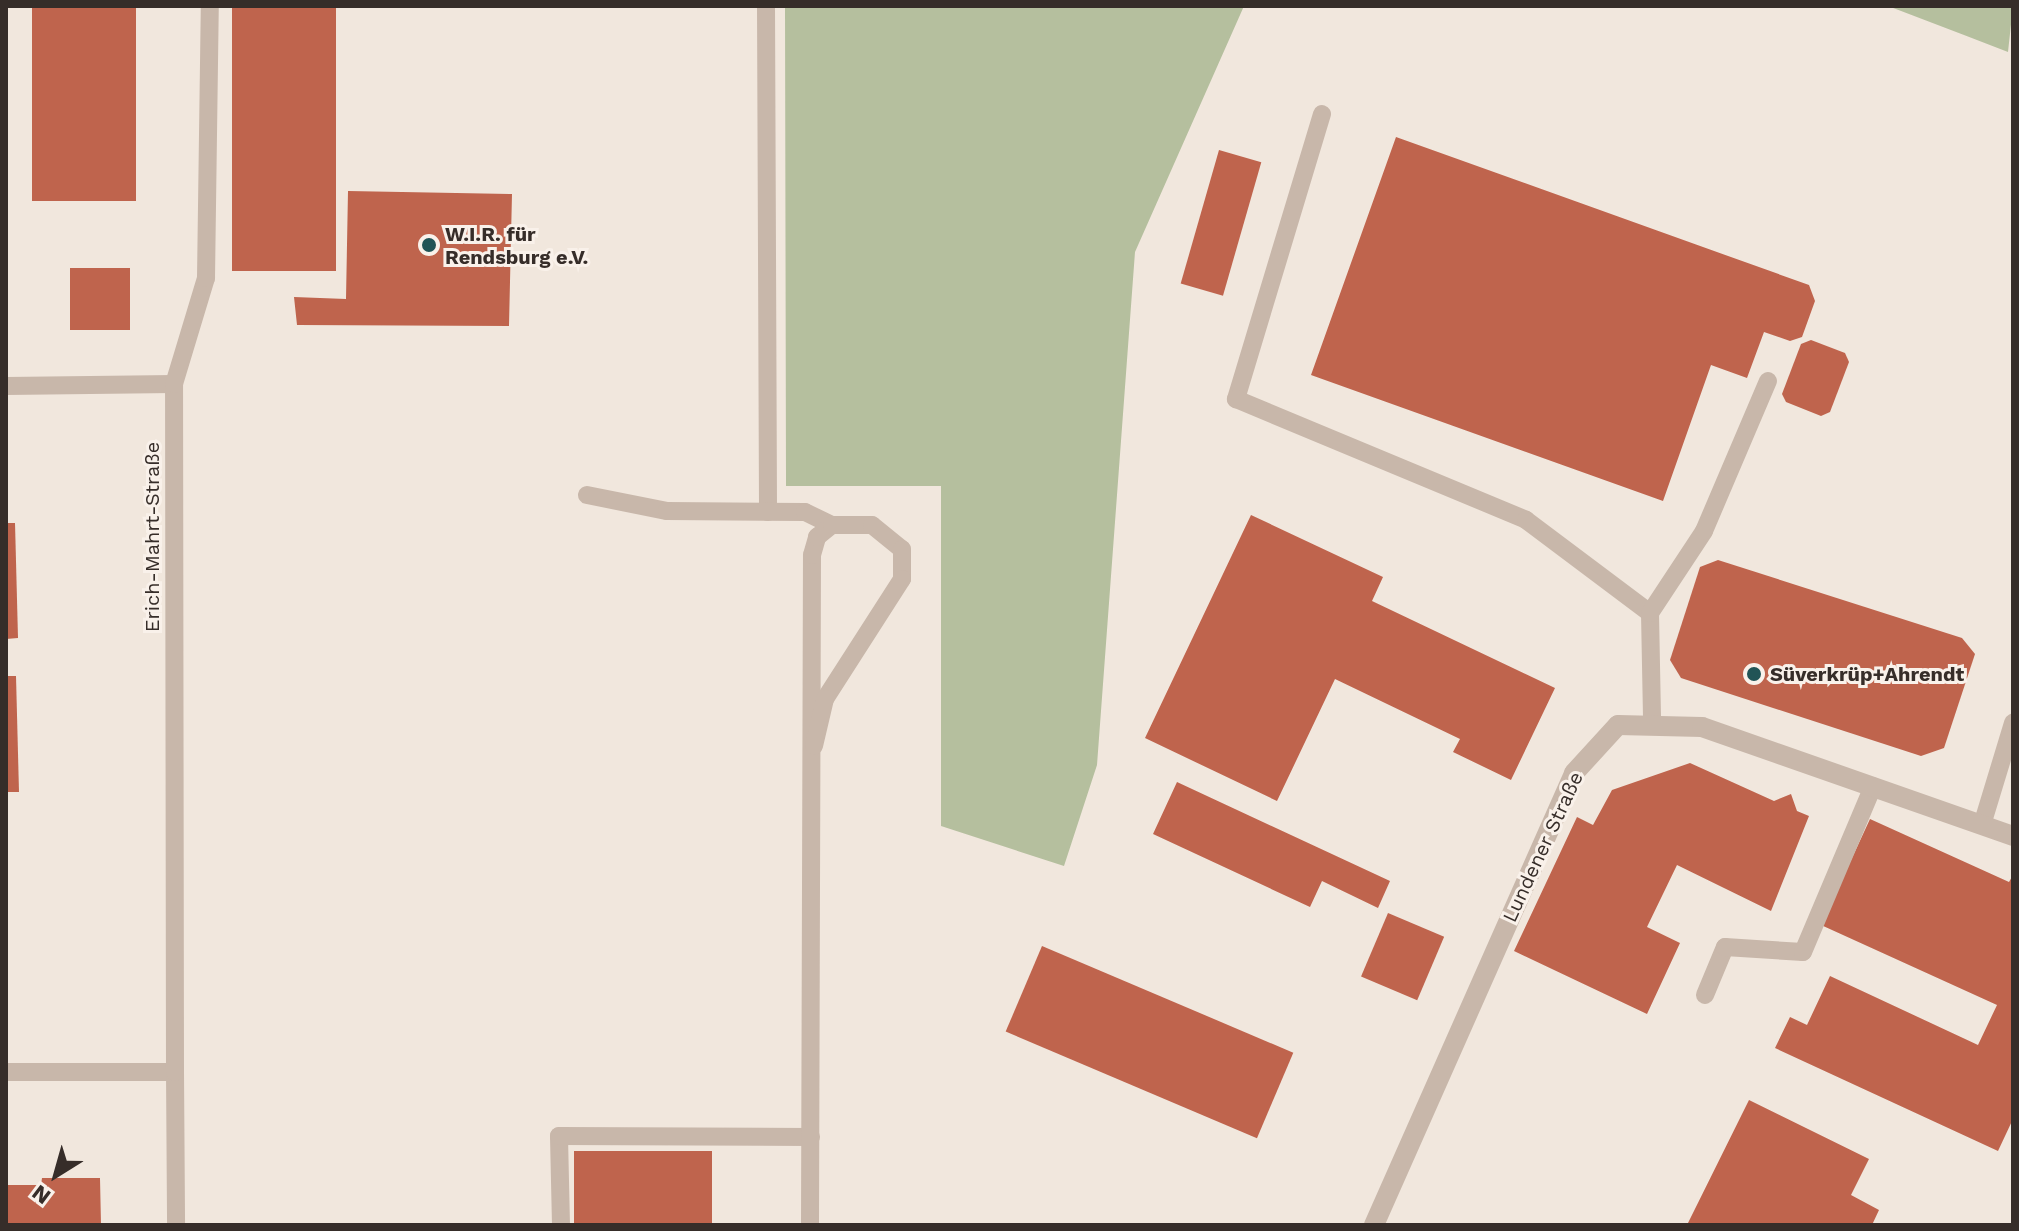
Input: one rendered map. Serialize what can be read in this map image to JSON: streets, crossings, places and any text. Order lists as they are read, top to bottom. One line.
{"streets":{"street":["Lundener Straße"],"lane":["Erich-Mahrt-Straße"]},"places":["W.I.R. für Rendsburg e.V.","Süverkrüp+Ahrendt"],"north":"bottom left"}
